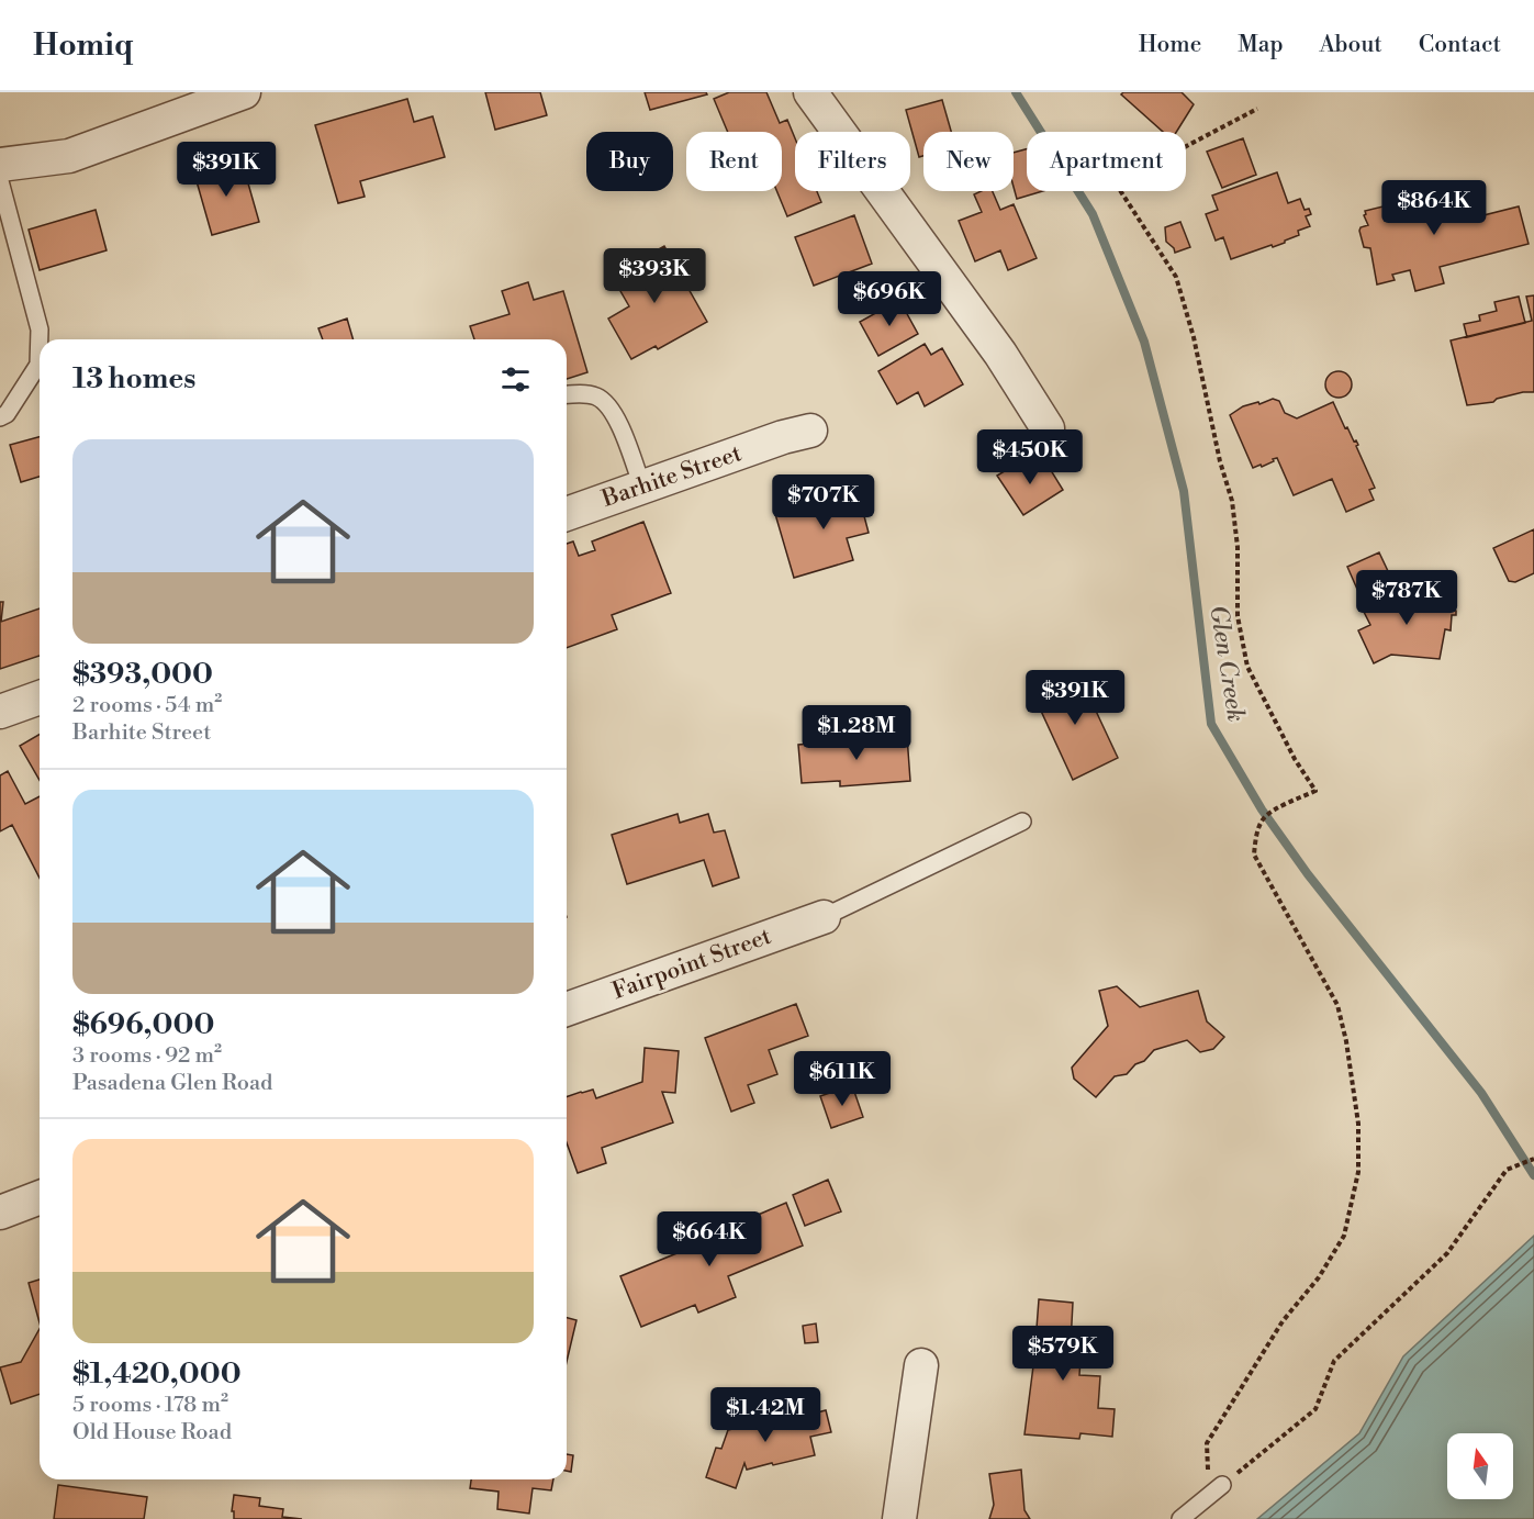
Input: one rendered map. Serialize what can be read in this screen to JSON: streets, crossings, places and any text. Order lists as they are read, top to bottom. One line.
{"streets":{"street":["Barhite Street","Fairpoint Street"]},"water":["Glen Creek"],"north":"top","page":{"header":"Homiq","nav":["Home","Map","About","Contact"],"chip":["Buy","Rent","Filters","New","Apartment"],"price":["$391K","$864K","$393K","$696K","$450K","$707K","$787K","$391K","$1.28M","$611K","$664K","$579K","$1.42M"],"heading":"13 homes","list":[{"name":"$393,000","note":"2 rooms · 54 m² · Barhite Street"},{"name":"$696,000","note":"3 rooms · 92 m² · Pasadena Glen Road"},{"name":"$1,420,000","note":"5 rooms · 178 m² · Old House Road"}]}}
